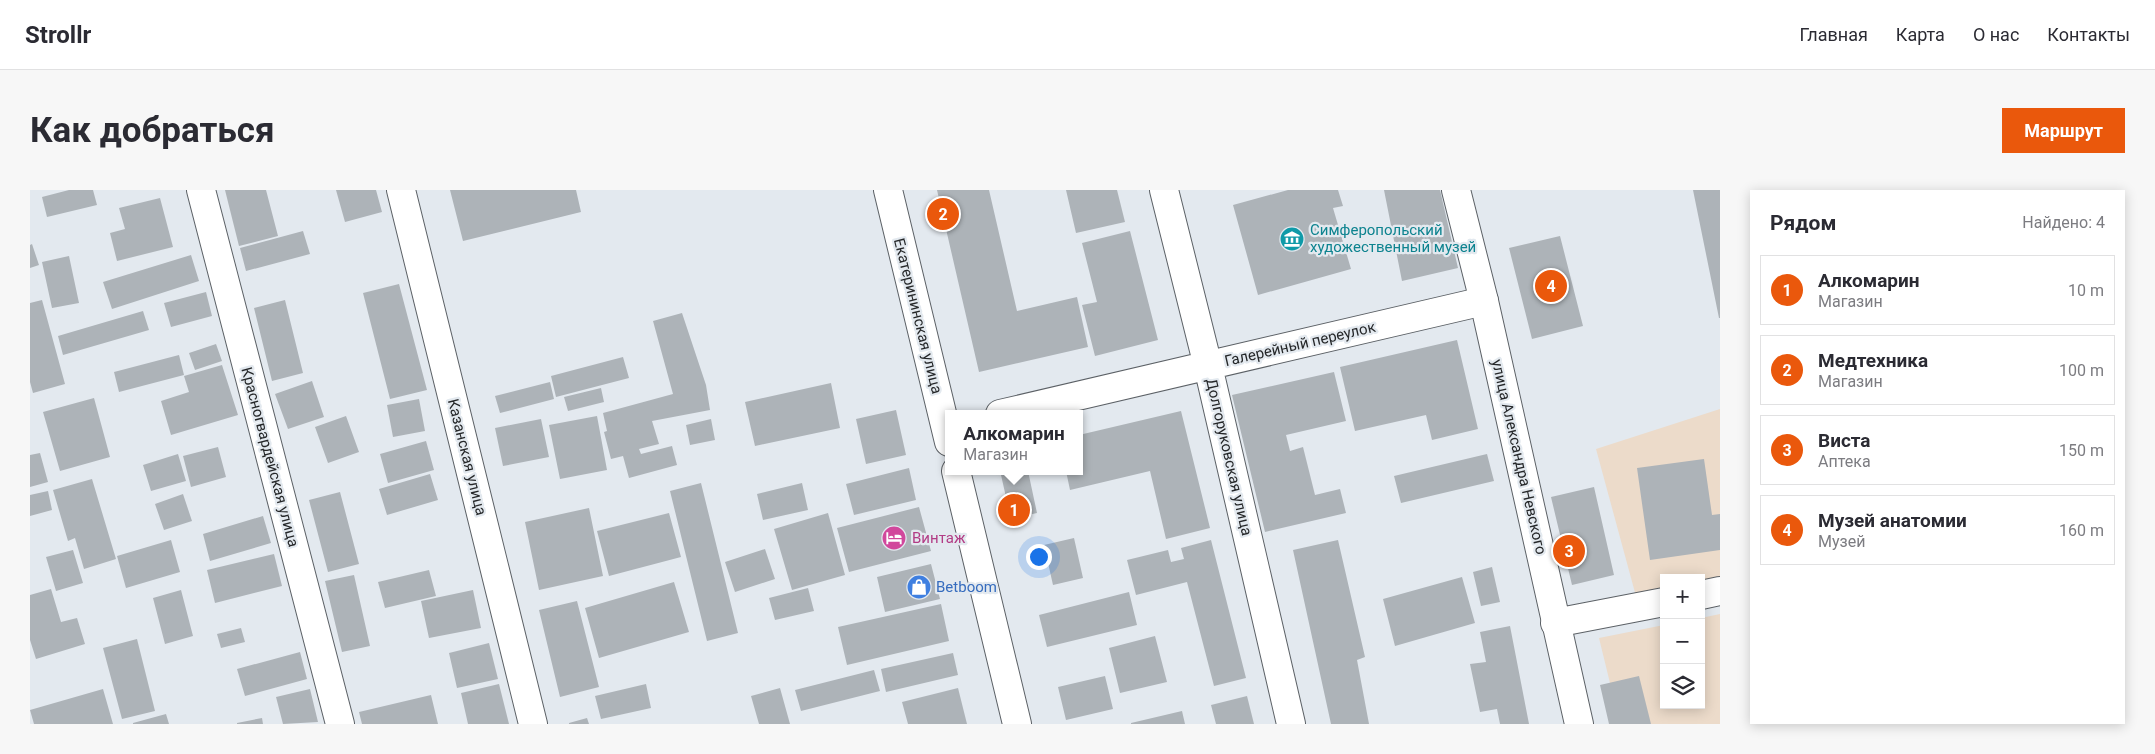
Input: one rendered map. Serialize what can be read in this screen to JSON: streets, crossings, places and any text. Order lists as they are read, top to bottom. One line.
{"streets":{"street":["Екатерининская улица","Галерейный переулок","Красногвардейская улица","Казанская улица","Долгоруковская улица","улица Александра Невского"]},"crossings":[["Галерейный переулок","Долгоруковская улица"],["Галерейный переулок","улица Александра Невского"]],"places":{"museum":["Симферопольский художественный музей"],"hotel":["Винтаж"],"shop":["Betboom"]},"page":{"header":"Strollr","nav":["Главная","Карта","О нас","Контакты"],"buttons":"Маршрут","title":"Как добраться","heading":["Рядом","Найдено: 4"],"pins":["2","4","1","3"],"list":[{"mark":"1","name":"Алкомарин","note":"Магазин","value":"10 m"},{"mark":"2","name":"Медтехника","note":"Магазин","value":"100 m"},{"mark":"3","name":"Виста","note":"Аптека","value":"150 m"},{"mark":"4","name":"Музей анатомии","note":"Музей","value":"160 m"}],"popup":["Алкомарин","Магазин"],"map_buttons":["+","−"]}}
